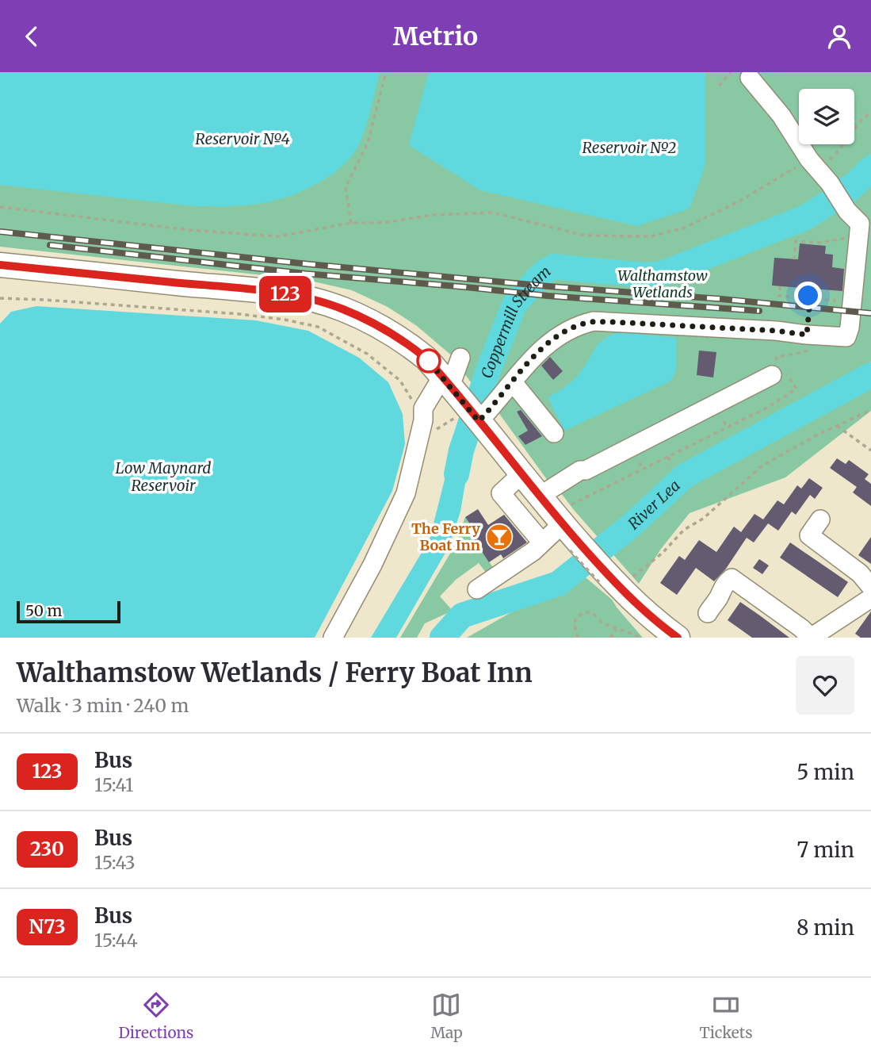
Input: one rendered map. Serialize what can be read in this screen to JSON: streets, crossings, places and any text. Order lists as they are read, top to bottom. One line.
{"water":["Reservoir №4","Reservoir №2","Coppermill Stream","Low Maynard Reservoir","River Lea"],"parks":["Walthamstow Wetlands"],"places":{"bar":["The Ferry Boat Inn"]},"lines":["bus line 123"],"scale_bar":"50 m","page":{"header":"Metrio","on_map":"123","scale":"50 m","heading":["Walthamstow Wetlands / Ferry Boat Inn","Walk · 3 min · 240 m"],"list":[{"mark":"123","name":"Bus","note":"15:41","value":"5 min"},{"mark":"230","name":"Bus","note":"15:43","value":"7 min"},{"mark":"N73","name":"Bus","note":"15:44","value":"8 min"}],"tabs":["Directions","Map","Tickets"]}}
